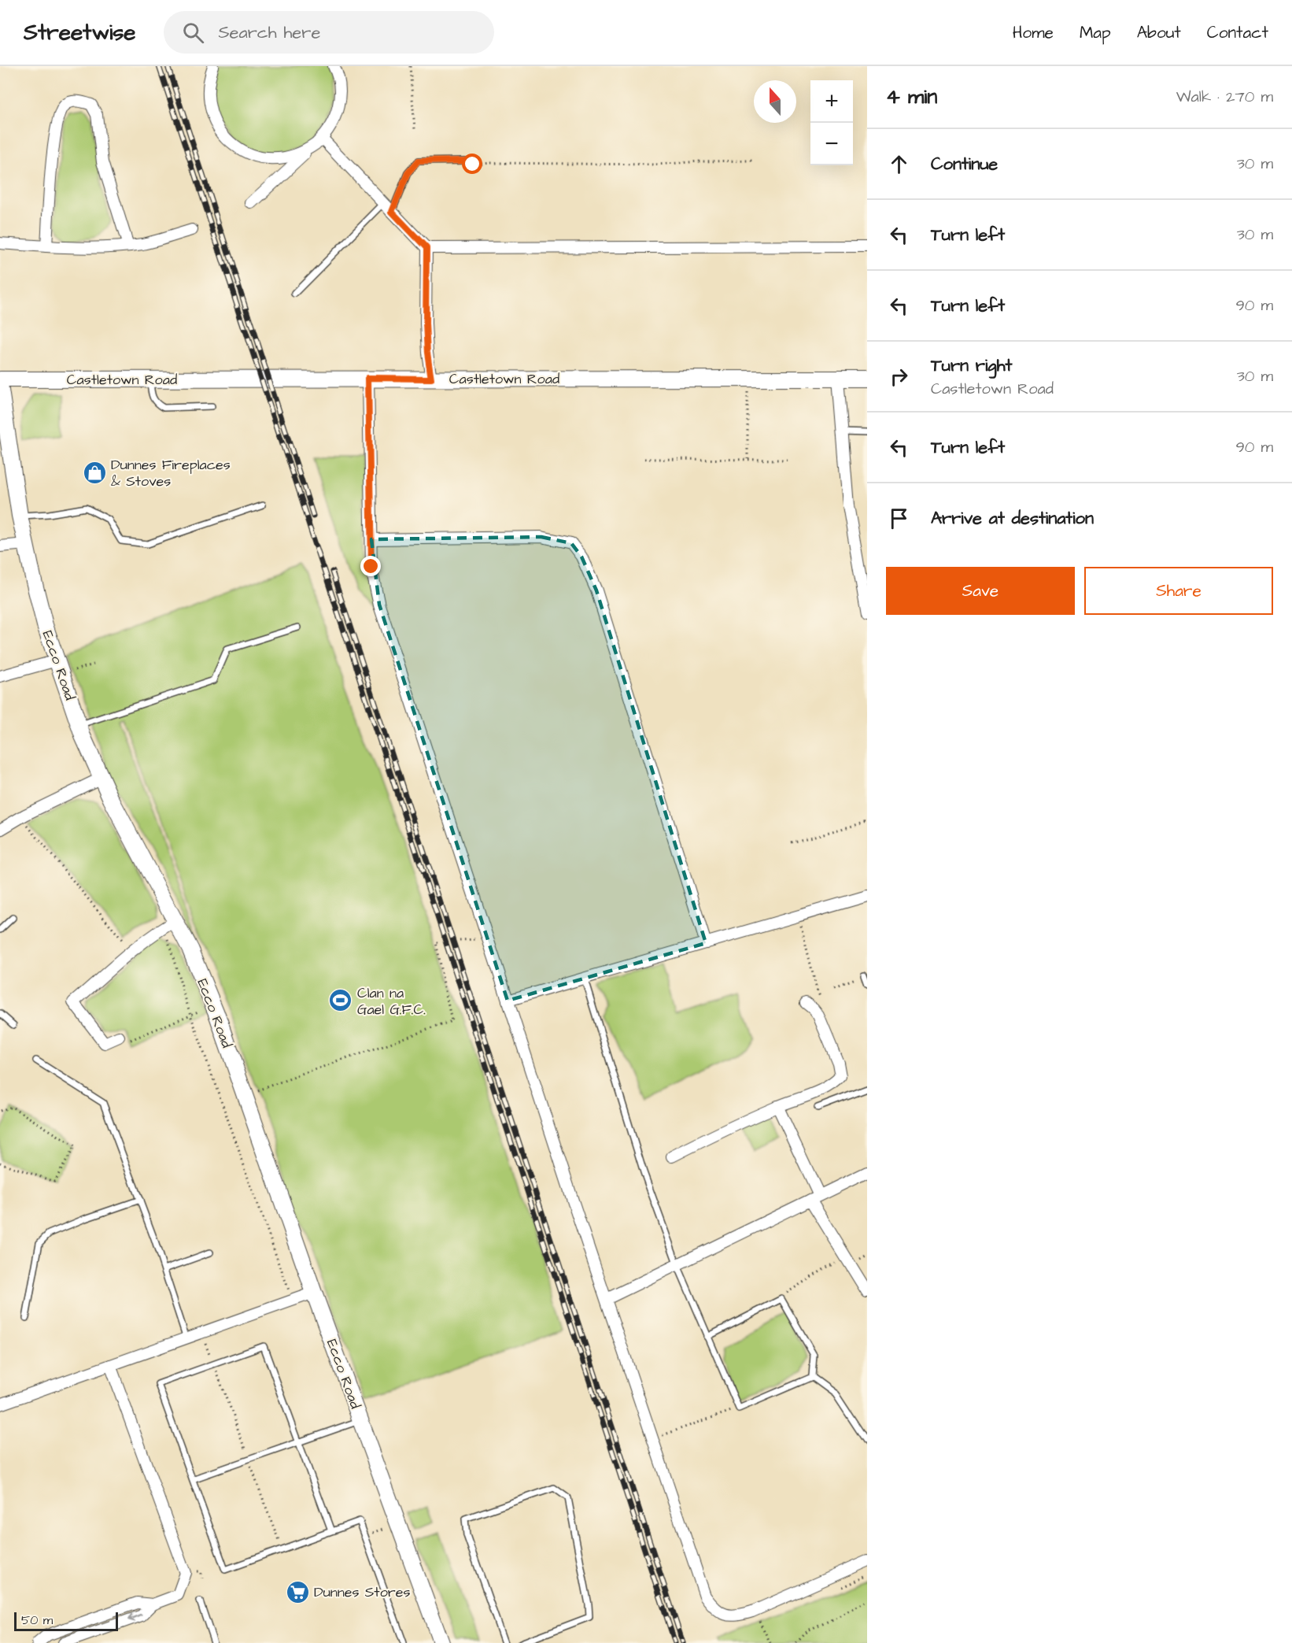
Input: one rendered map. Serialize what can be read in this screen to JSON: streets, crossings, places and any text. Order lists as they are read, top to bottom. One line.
{"streets":{"street":["Castletown Road","Ecco Road"]},"places":{"shop":["Dunnes Fireplaces & Stoves"],"sports":["Clan na Gael G.F.C."],"supermarket":["Dunnes Stores"]},"scale_bar":"50 m","north":"top","page":{"header":"Streetwise","search":"Search here","nav":["Home","Map","About","Contact"],"heading":["4 min","Walk · 270 m"],"map_buttons":["+","−"],"list":[["Continue","30 m"],["Turn left","30 m"],["Turn left","90 m"],["Turn right","Castletown Road","30 m"],["Turn left","90 m"],"Arrive at destination"],"buttons":["Save","Share"],"scale":"50 m"}}
